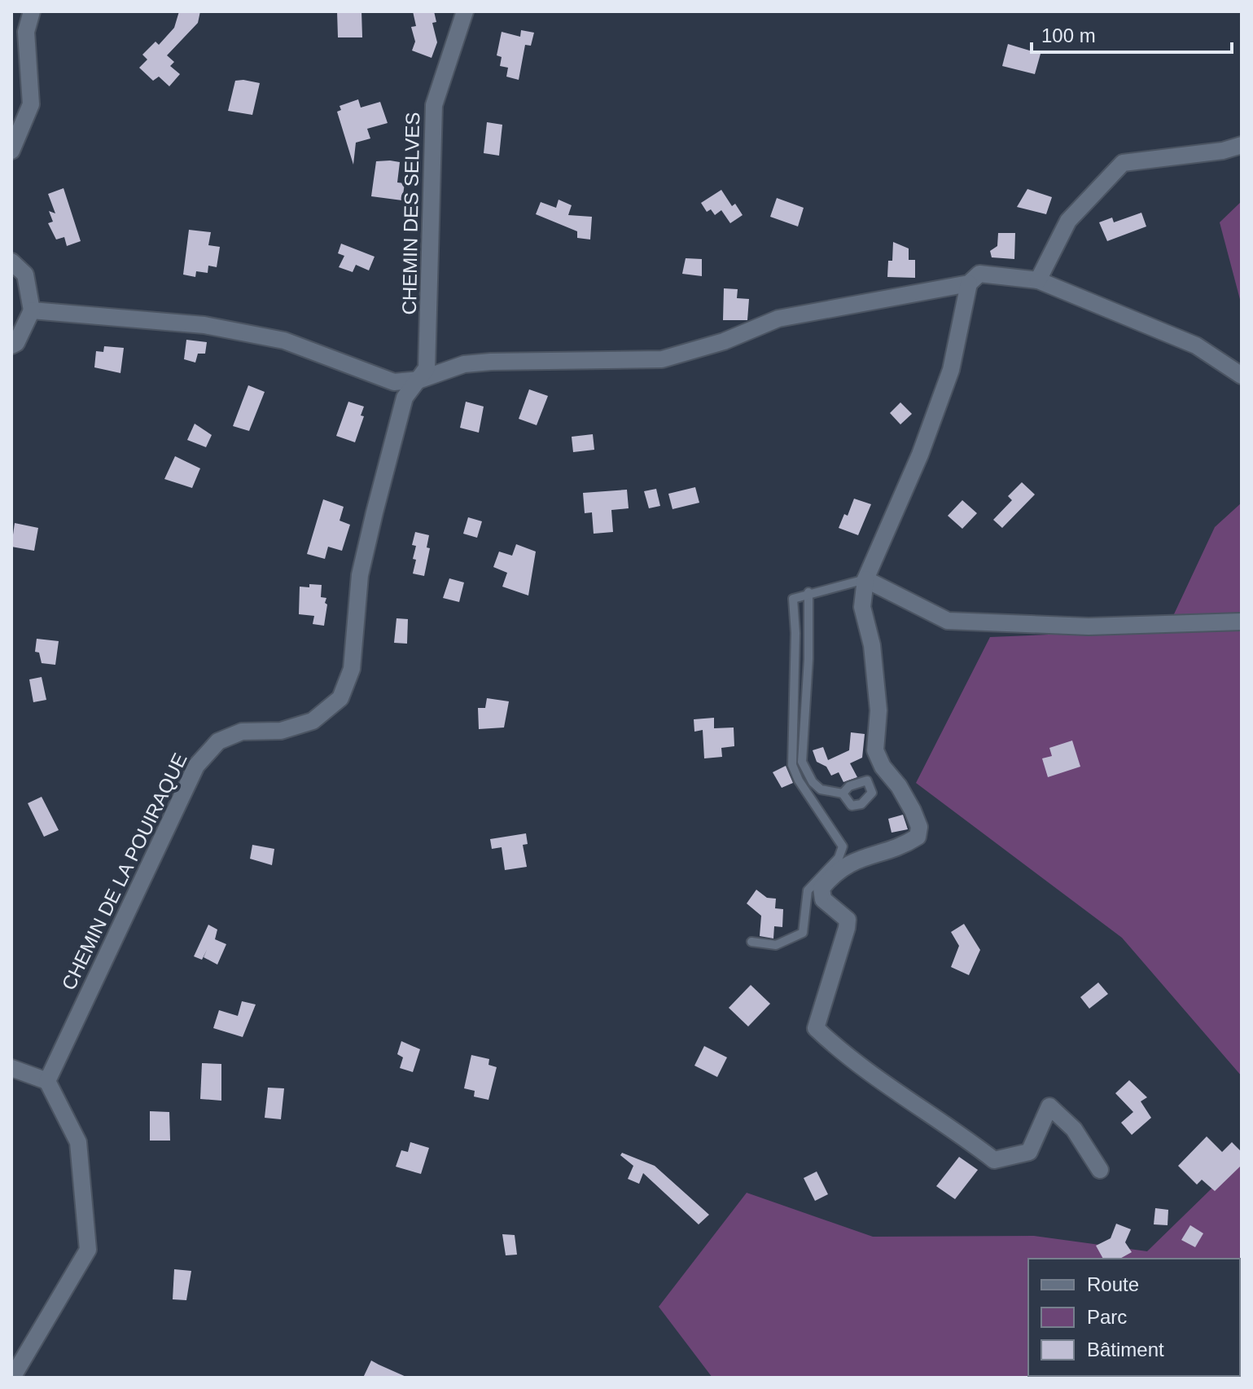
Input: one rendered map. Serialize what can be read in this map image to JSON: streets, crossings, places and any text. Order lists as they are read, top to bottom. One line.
{"streets":{"street":["CHEMIN DES SELVES","CHEMIN DE LA POUIRAQUE"]},"crossings":[["CHEMIN DES SELVES","CHEMIN DE LA POUIRAQUE"]],"legend":["Route","Parc","Bâtiment"],"scale_bar":"100 m"}
